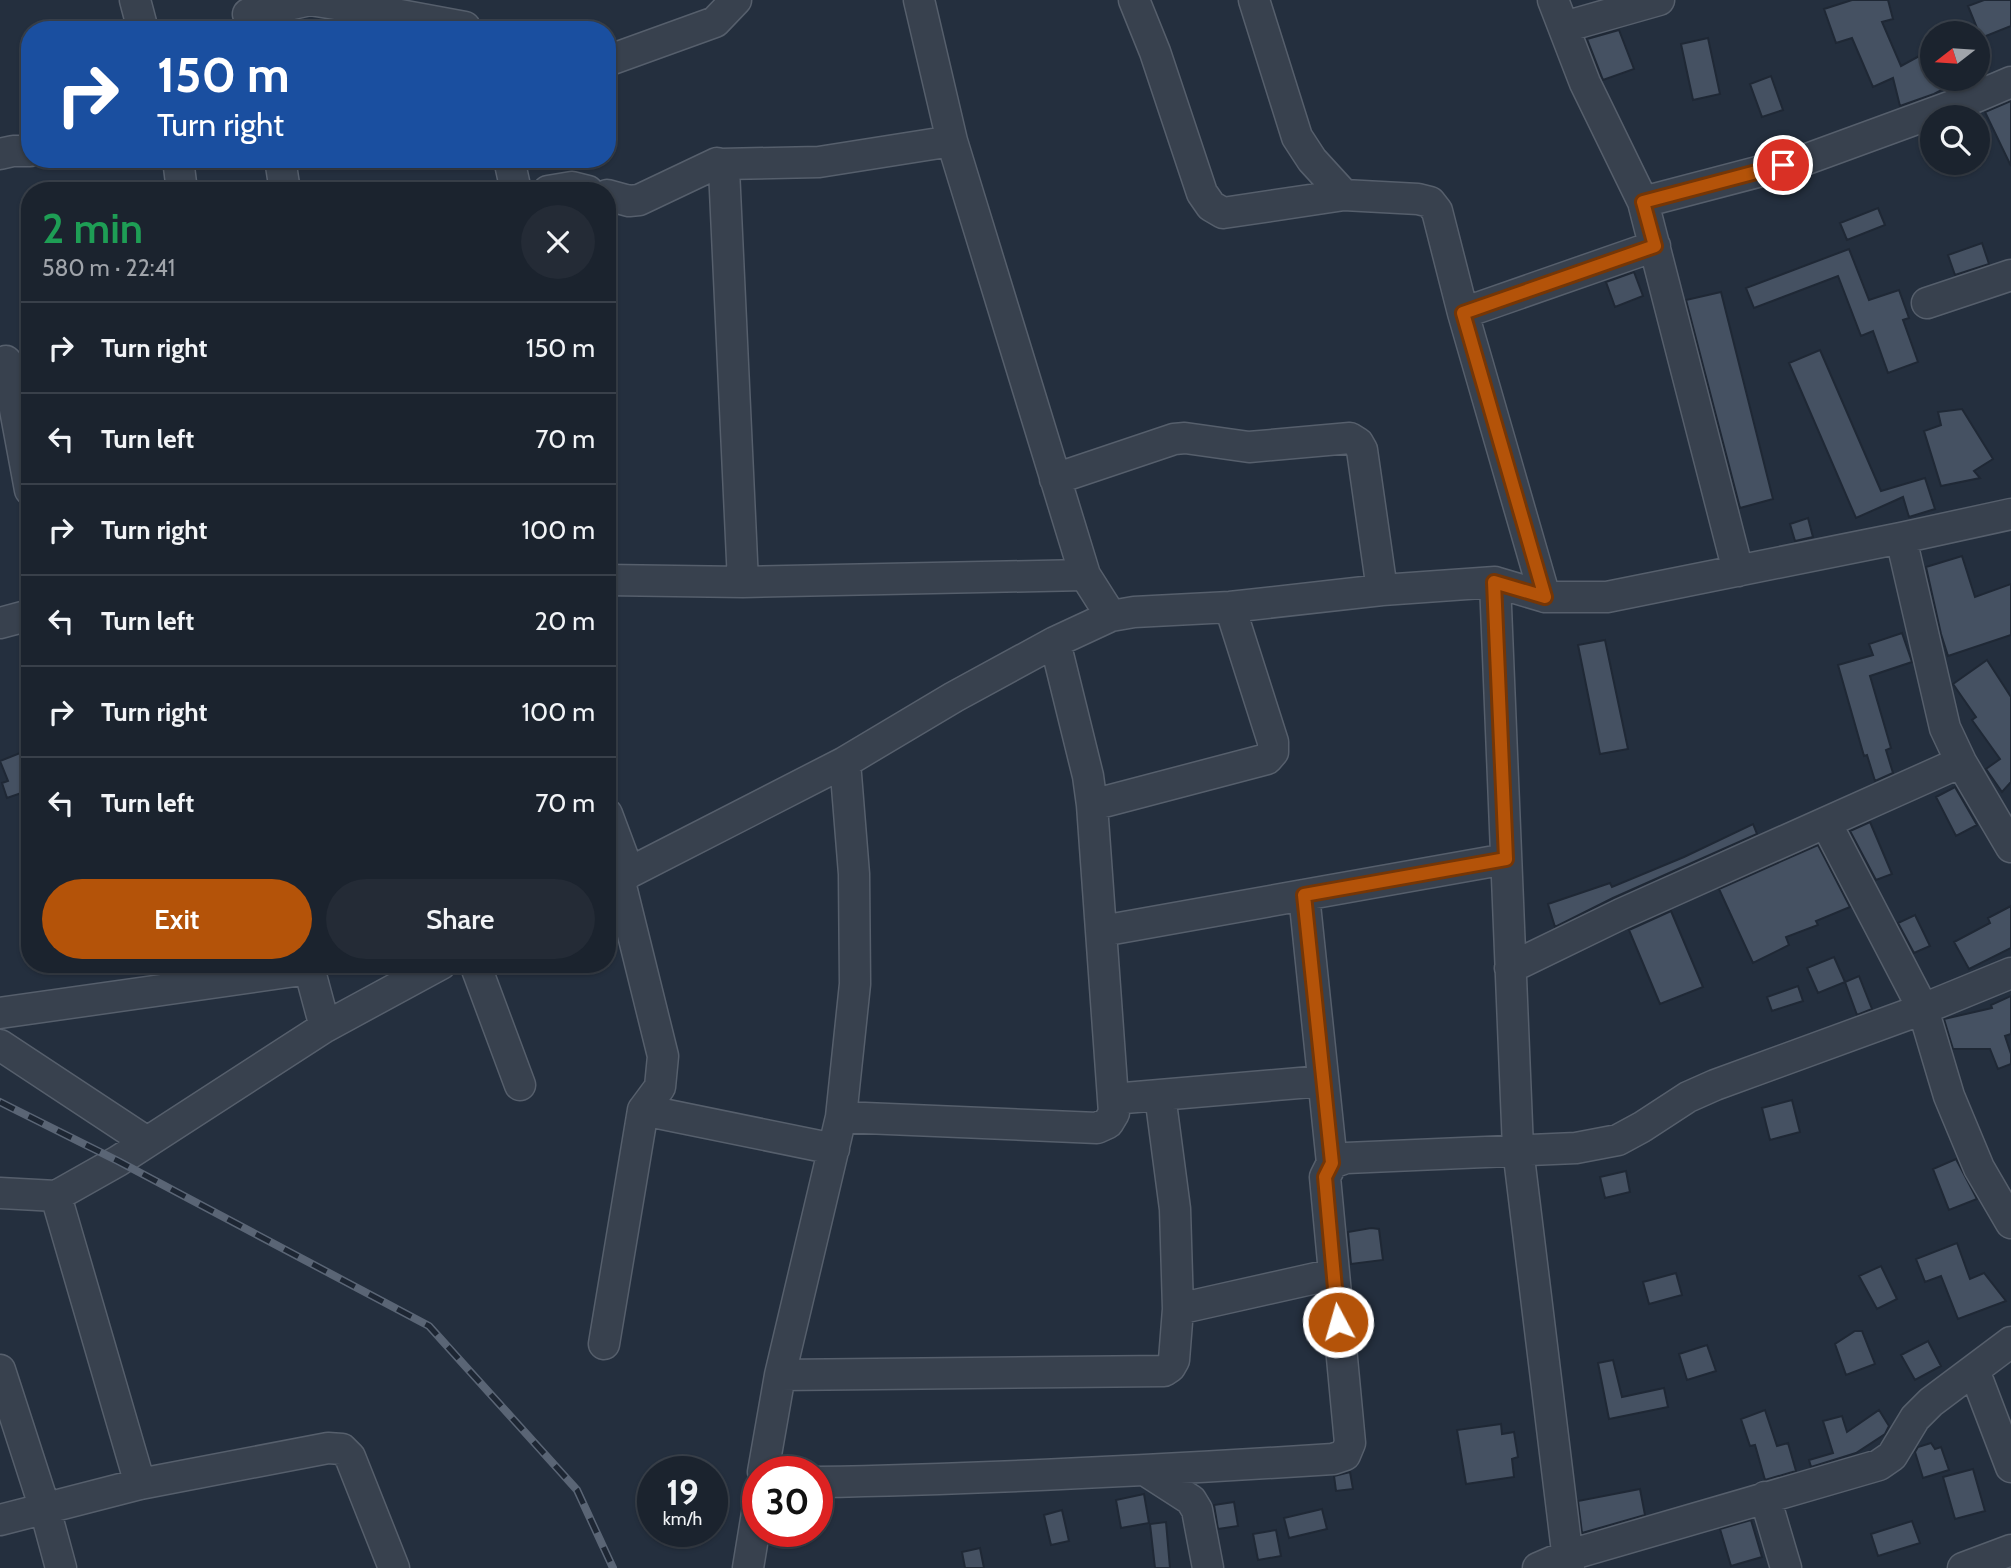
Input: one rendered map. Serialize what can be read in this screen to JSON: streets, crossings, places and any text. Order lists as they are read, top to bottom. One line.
{"north":"left","page":{"turn":["150 m","Turn right"],"heading":["2 min","580 m · 22:41"],"list":[{"name":"Turn right","value":"150 m"},{"name":"Turn left","value":"70 m"},{"name":"Turn right","value":"100 m"},{"name":"Turn left","value":"20 m"},{"name":"Turn right","value":"100 m"},{"name":"Turn left","value":"70 m"}],"buttons":["Exit","Share"],"speed":"19 km/h","limit":"30"}}
